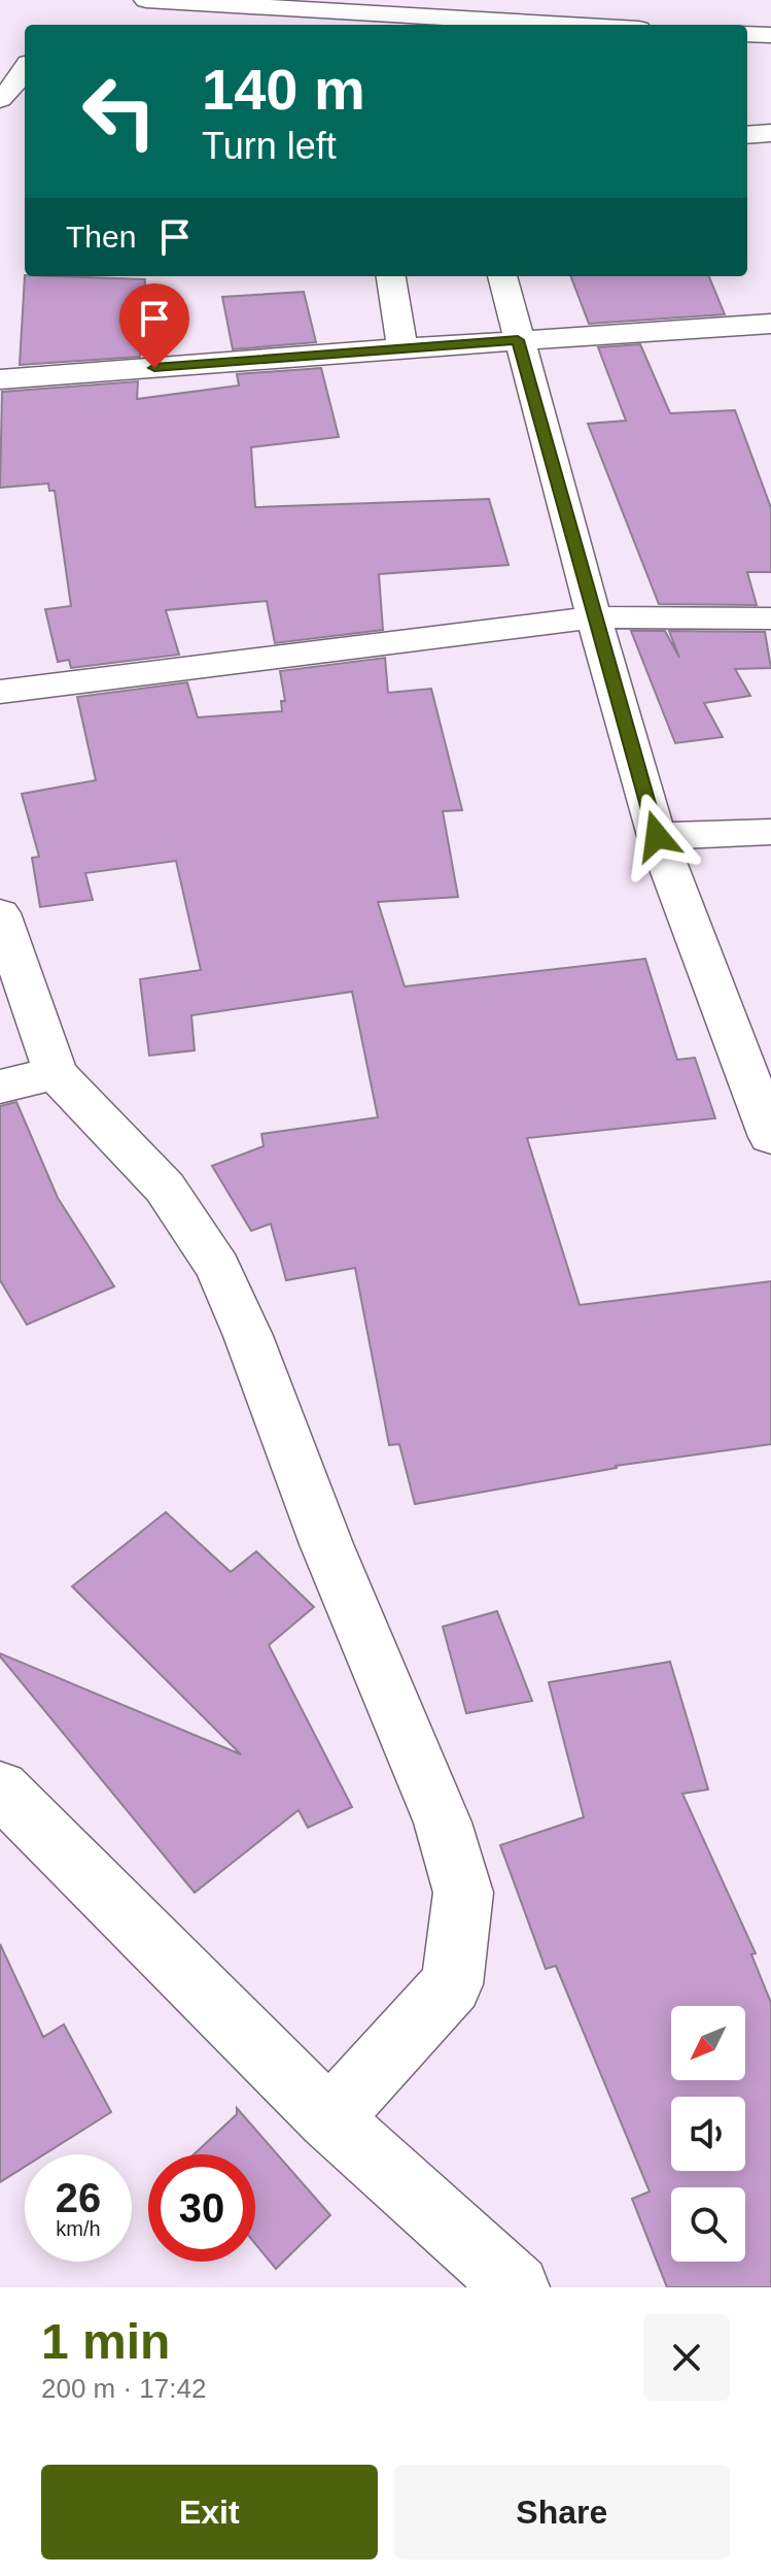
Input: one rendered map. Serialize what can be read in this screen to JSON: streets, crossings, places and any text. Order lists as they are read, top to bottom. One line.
{"north":"bottom left","page":{"turn":["140 m","Turn left"],"then":"Then","speed":"26 km/h","limit":"30","heading":["1 min","200 m · 17:42"],"buttons":["Exit","Share"]}}
